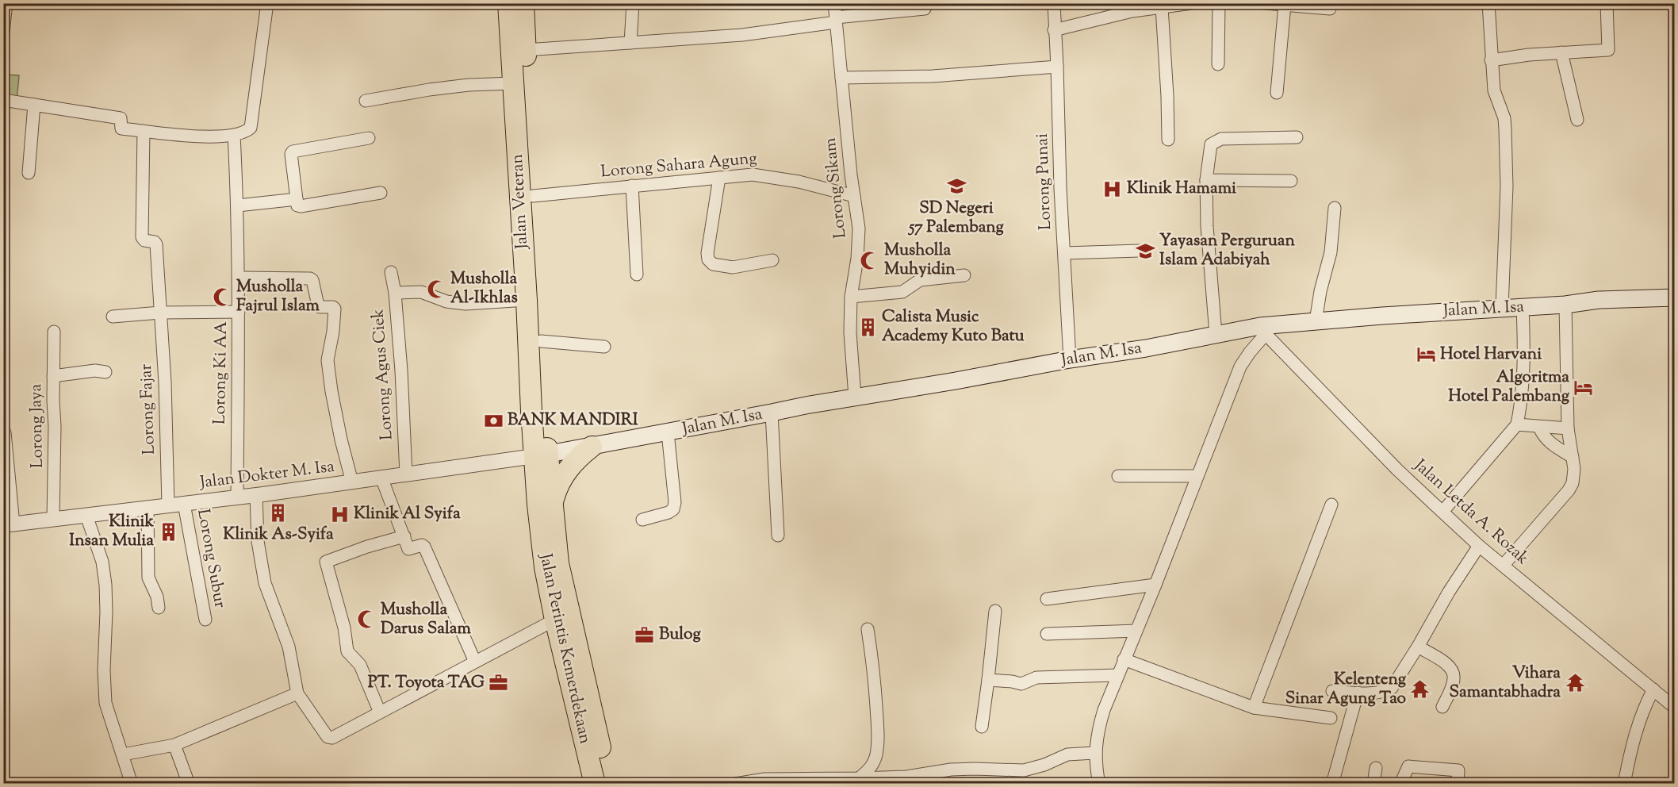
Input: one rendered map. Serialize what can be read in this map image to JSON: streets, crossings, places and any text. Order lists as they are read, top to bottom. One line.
{"streets":{"highway":["Jalan Veteran","Jalan Perintis Kemerdekaan"],"main road":["Jalan M. Isa"],"street":["Lorong Sahara Agung","Lorong Punai","Lorong Sikam","Lorong Ki AA","Lorong Agus Ciek","Lorong Fajar","Lorong Jaya","Jalan Dokter M. Isa","Jalan Letda A. Rozak","Lorong Subur"]},"crossings":[["Lorong Sahara Agung","Lorong Sikam"],["Lorong Sahara Agung","Jalan Veteran"],["Lorong Punai","Jalan M. Isa"],["Lorong Sikam","Jalan M. Isa"],["Jalan Veteran","Jalan M. Isa"],["Jalan Veteran","Jalan Dokter M. Isa"],["Jalan Veteran","Jalan Perintis Kemerdekaan"],["Jalan M. Isa","Jalan Dokter M. Isa"],["Jalan M. Isa","Jalan Letda A. Rozak"],["Jalan M. Isa","Jalan Perintis Kemerdekaan"],["Lorong Ki AA","Jalan Dokter M. Isa"],["Lorong Agus Ciek","Jalan Dokter M. Isa"],["Lorong Fajar","Jalan Dokter M. Isa"],["Lorong Jaya","Jalan Dokter M. Isa"],["Jalan Dokter M. Isa","Lorong Subur"],["Jalan Dokter M. Isa","Jalan Perintis Kemerdekaan"]],"places":{"school or university":["SD Negeri 57 Palembang","Yayasan Perguruan Islam Adabiyah"],"hospital":["Klinik Hamami","Klinik Al Syifa"],"mosque":["Musholla Muhyidin","Musholla Al-Ikhlas","Musholla Fajrul Islam","Musholla Darus Salam"],"building":["Calista Music Academy Kuto Batu","Klinik As-Syifa","Klinik Insan Mulia"],"hotel":["Hotel Harvani","Algoritma Hotel Palembang"],"bank":["BANK MANDIRI"],"office":["Bulog","PT. Toyota TAG"],"temple":["Vihara Samantabhadra","Kelenteng Sinar Agung Tao"]}}
